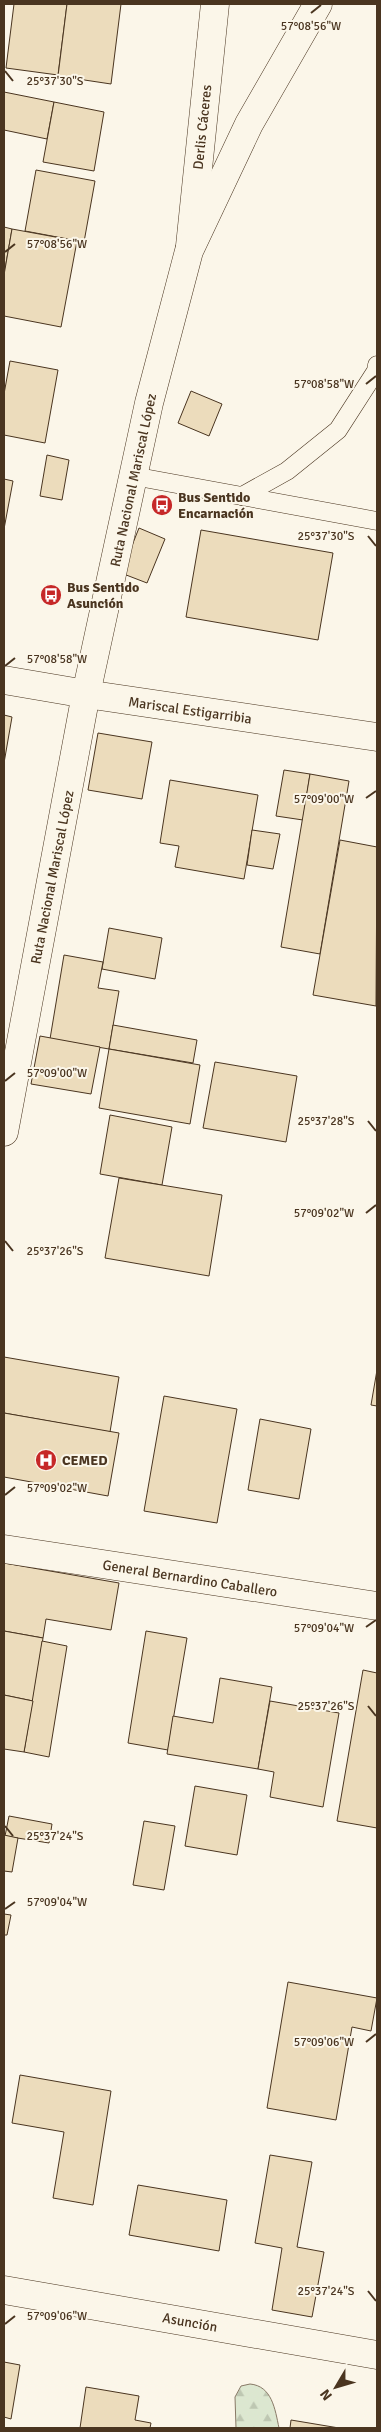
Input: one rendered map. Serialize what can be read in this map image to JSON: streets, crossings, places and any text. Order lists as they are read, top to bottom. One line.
{"streets":{"main road":["Derlis Cáceres","Ruta Nacional Mariscal López","Mariscal Estigarribia","General Bernardino Caballero","Asunción"]},"crossings":[["Derlis Cáceres","Ruta Nacional Mariscal López"],["Ruta Nacional Mariscal López","Mariscal Estigarribia"]],"places":{"bus stop":["Bus Sentido Encarnación","Bus Sentido Asunción"],"hospital":["CEMED"]},"north":"bottom left","coordinates":["57°08'56\"W","25°37'30\"S","57°08'58\"W","57°09'00\"W","25°37'28\"S","57°09'02\"W","25°37'26\"S","57°09'04\"W","25°37'24\"S","57°09'06\"W"]}
